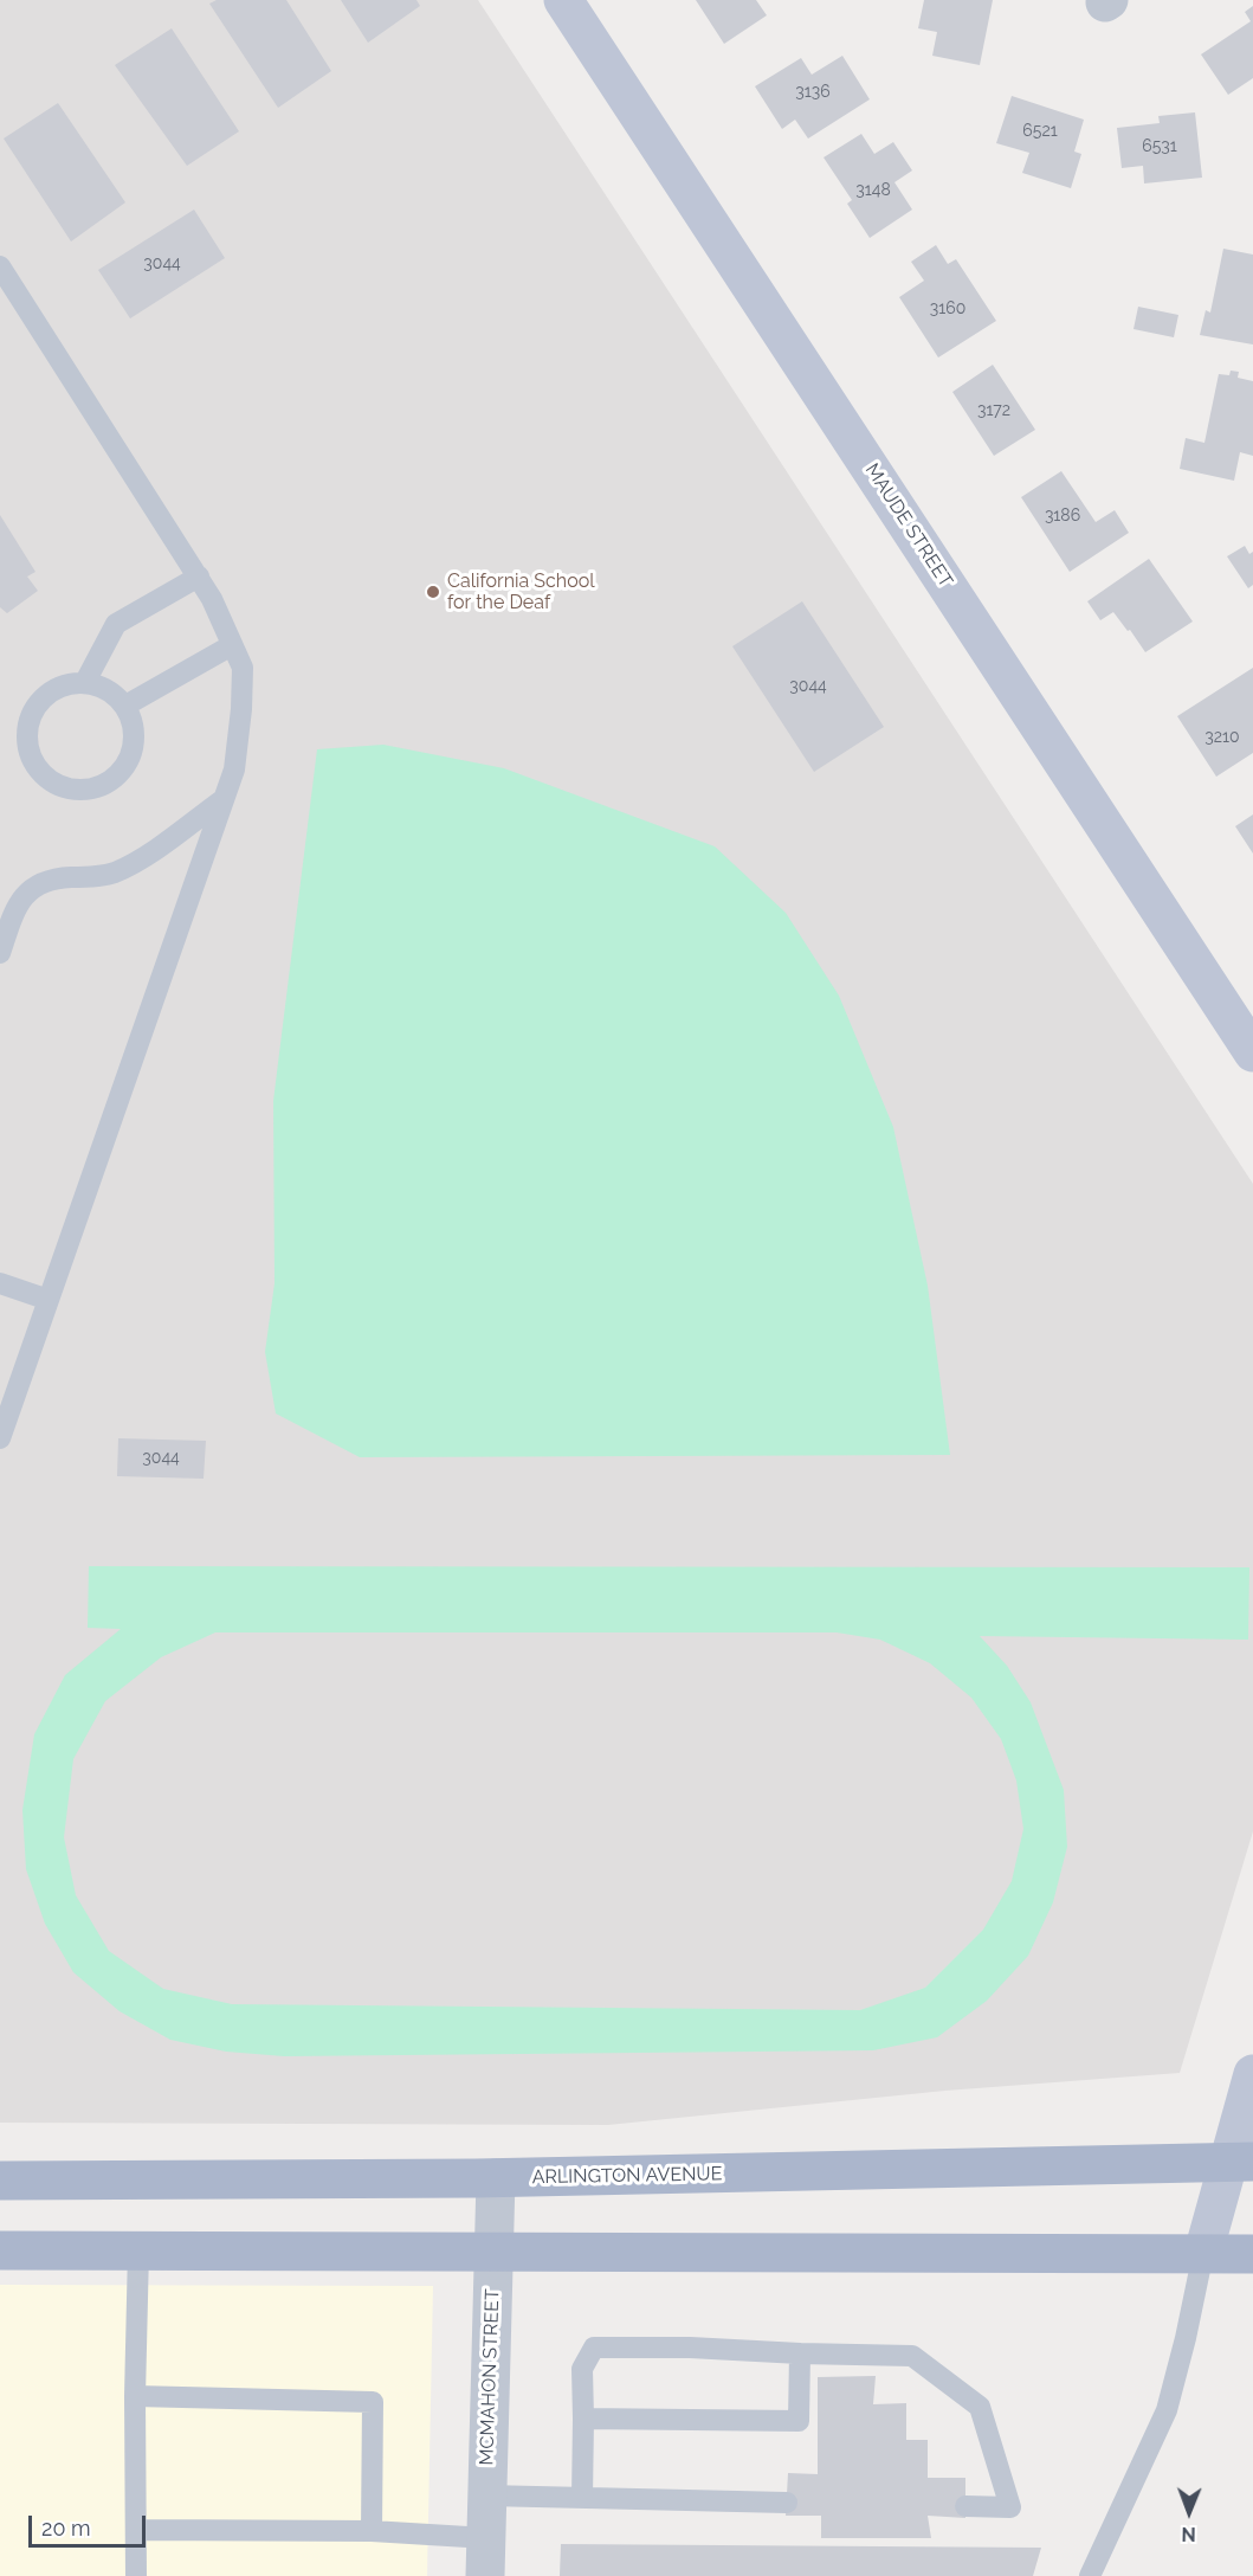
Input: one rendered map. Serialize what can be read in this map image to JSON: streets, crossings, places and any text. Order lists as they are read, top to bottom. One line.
{"streets":{"main road":["ARLINGTON AVENUE"],"street":["MAUDE STREET","MCMAHON STREET"]},"crossings":[["ARLINGTON AVENUE","MCMAHON STREET"]],"places":["California School for the Deaf"],"house_numbers":["3136","6521","6531","3148","3044","3160","3172","3186","3044","3210","3044"],"scale_bar":"20 m","north":"bottom"}
